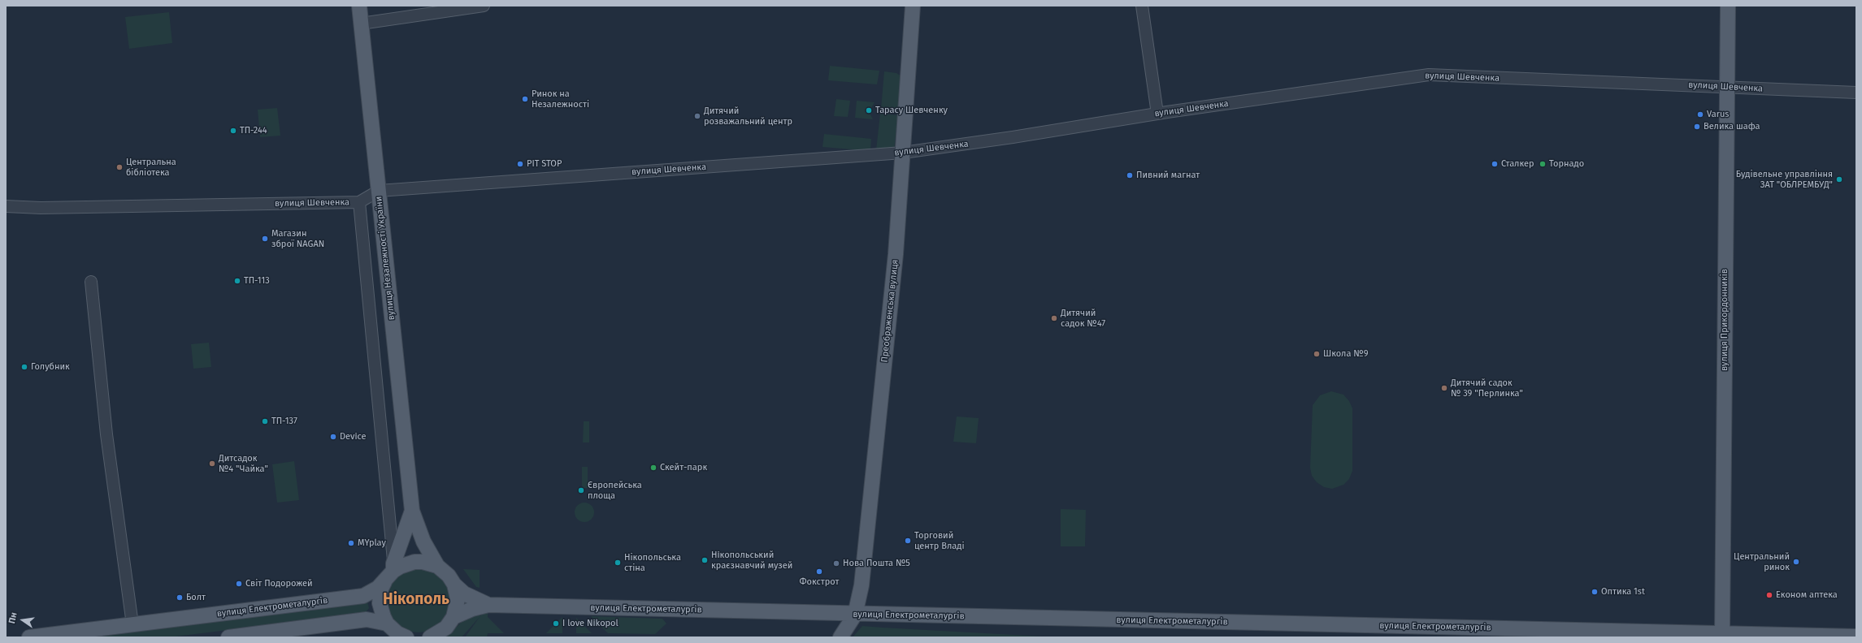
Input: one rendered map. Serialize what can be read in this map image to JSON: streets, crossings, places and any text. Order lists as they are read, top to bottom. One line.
{"streets":{"main road":["вулиця Незалежності України","Преображенська вулиця","вулиця Прикордонників","вулиця Електрометалургів"],"street":["вулиця Шевченка"]},"crossings":[["вулиця Шевченка","вулиця Незалежності України"],["вулиця Шевченка","Преображенська вулиця"],["вулиця Шевченка","вулиця Прикордонників"],["Преображенська вулиця","вулиця Електрометалургів"],["вулиця Прикордонників","вулиця Електрометалургів"]],"districts":["Нікополь"],"places":["Ринок на Незалежності","Тарасу Шевченку","Varus","Дитячий розважальний центр","Велика шафа","ТП-244","PIT STOP","Сталкер","Торнадо","Центральна бібліотека","Пивний магнат","Будівельне управління ЗАТ \"ОБЛРЕМБУД\"","Магазин зброї NAGAN","ТП-113","Дитячий садок №47","Школа №9","Голубник","Дитячий садок № 39 \"Перлинка\"","ТП-137","Device","Дитсадок №4 \"Чайка\"","Скейт-парк","Європейська площа","Торговий центр Владі","MYplay","Нiкопольський краєзнавчий музей","Центральний ринок","Нікопольська стіна","Нова Пошта №5","Фокстрот","Світ Подорожей","Оптика 1st","Економ аптека","Болт","I love Nikopol"],"north":"left"}
